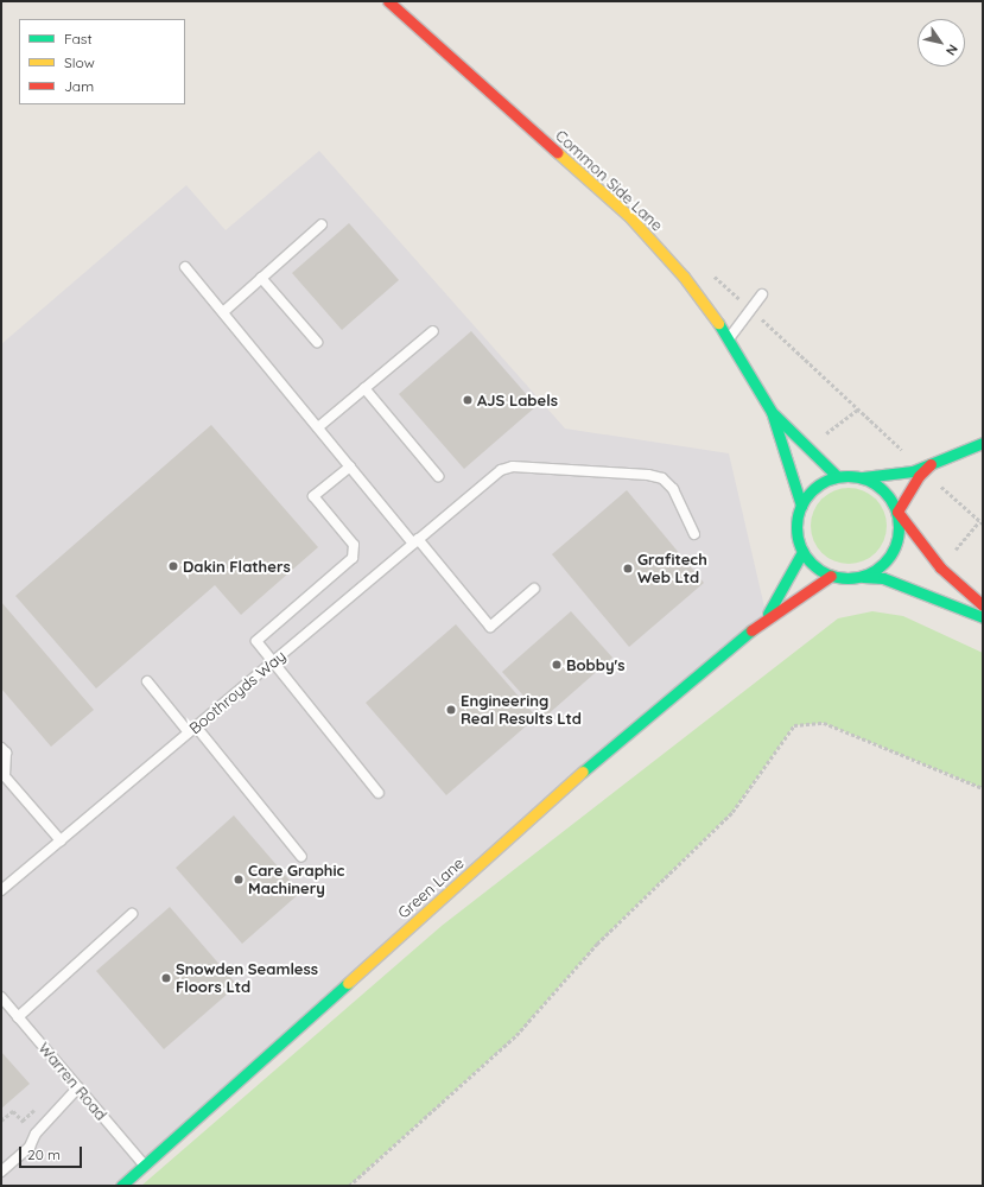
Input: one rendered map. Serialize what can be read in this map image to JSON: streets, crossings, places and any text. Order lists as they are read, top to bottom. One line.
{"streets":{"main road":["Common Side Lane","Green Lane"],"lane":["Boothroyds Way","Warren Road"]},"crossings":[["Common Side Lane","Green Lane"],["Green Lane","Warren Road"]],"places":["AJS Labels","Dakin Flathers","Grafitech Web Ltd","Bobby's","Engineering Real Results Ltd","Care Graphic Machinery","Snowden Seamless Floors Ltd"],"legend":["Fast","Slow","Jam"],"scale_bar":"20 m","north":"bottom right"}
